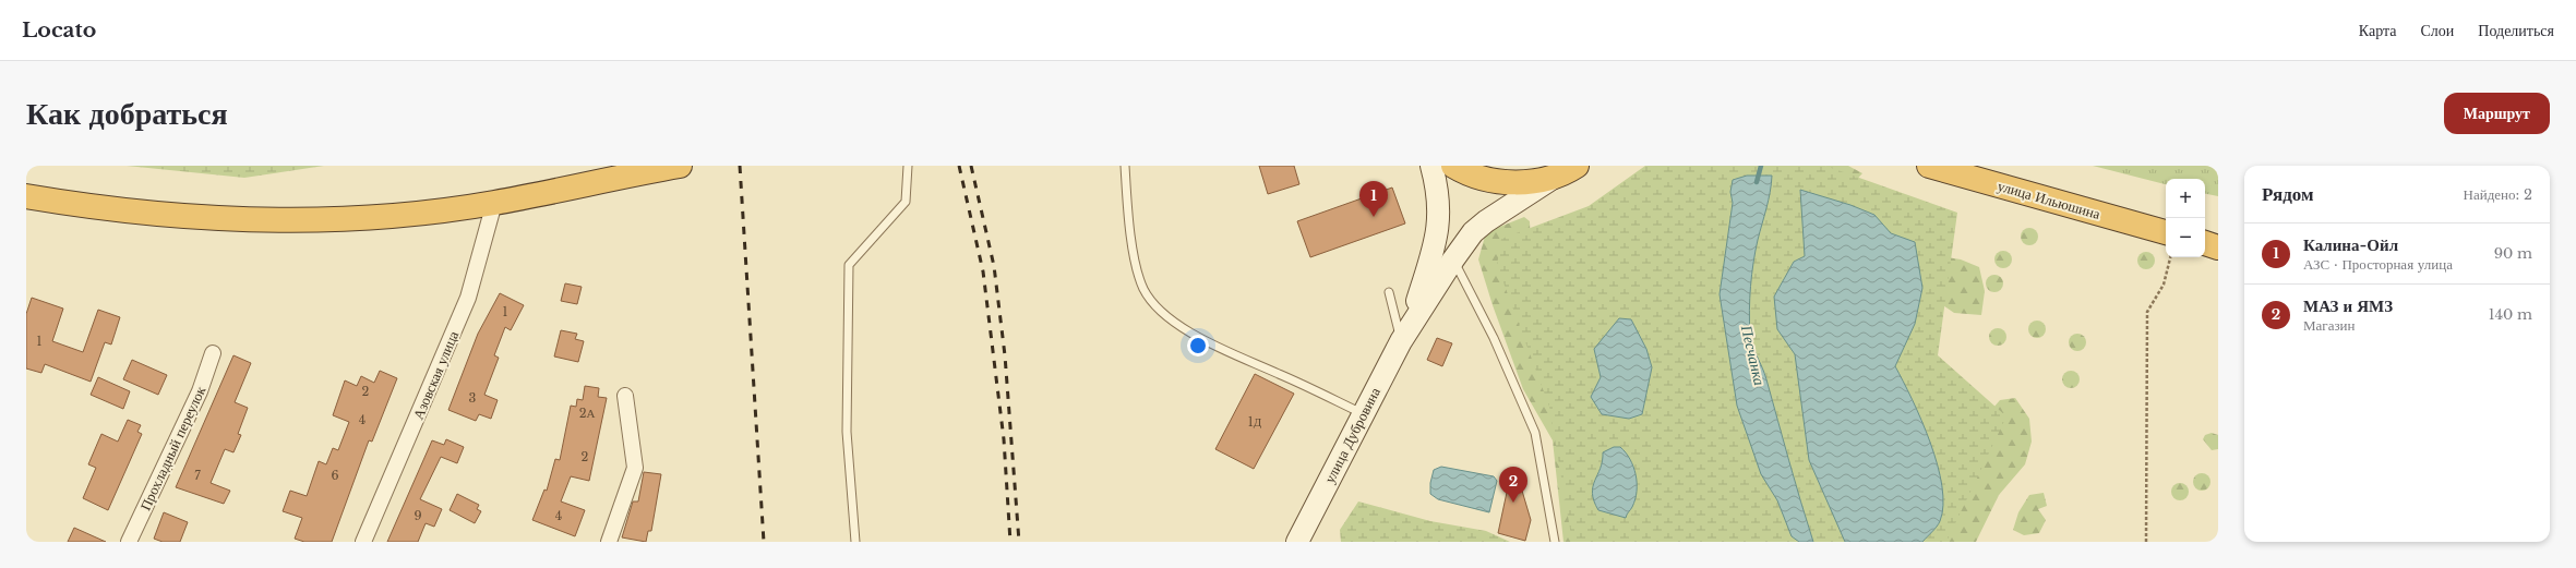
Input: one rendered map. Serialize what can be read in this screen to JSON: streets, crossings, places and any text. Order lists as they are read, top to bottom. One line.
{"streets":{"highway":["улица Ильюшина"],"main road":["улица Дубровина"],"street":["Азовская улица","Прохладный переулок"]},"water":["Песчанка"],"house_numbers":["1","1","2","3","2А","4","1Д","2","7","6","9","4"],"page":{"header":"Locato","nav":["Карта","Слои","Поделиться"],"buttons":"Маршрут","title":"Как добраться","heading":["Рядом","Найдено: 2"],"map_buttons":["+","−"],"pins":["1","2"],"list":[{"mark":"1","name":"Калина-Ойл","note":"АЗС · Просторная улица","value":"90 m"},{"mark":"2","name":"МАЗ и ЯМЗ","note":"Магазин","value":"140 m"}]}}
